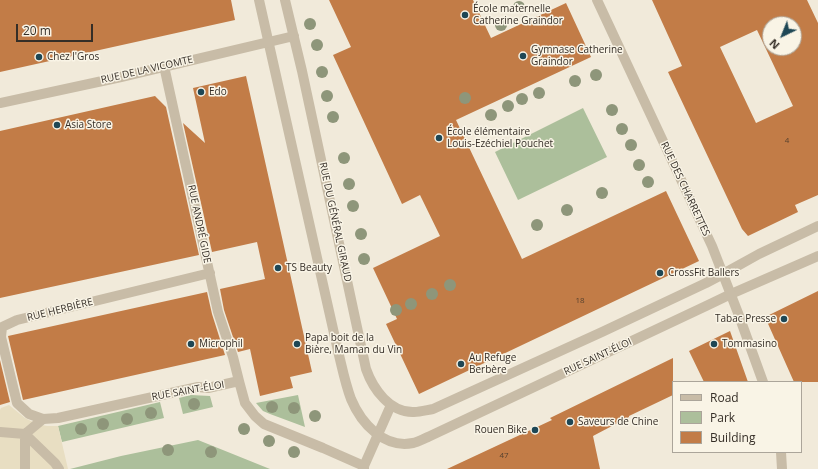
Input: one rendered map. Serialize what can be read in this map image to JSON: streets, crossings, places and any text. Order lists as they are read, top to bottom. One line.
{"streets":{"street":["RUE DE LA VICOMTE","RUE DES CHARRETTES","RUE DU GÉNÉRAL GIRAUD","RUE ANDRÉ GIDE","RUE HERBIÈRE","RUE SAINT-ÉLOI"]},"crossings":[["RUE DE LA VICOMTE","RUE DU GÉNÉRAL GIRAUD"],["RUE DE LA VICOMTE","RUE ANDRÉ GIDE"],["RUE DES CHARRETTES","RUE SAINT-ÉLOI"],["RUE ANDRÉ GIDE","RUE HERBIÈRE"],["RUE ANDRÉ GIDE","RUE SAINT-ÉLOI"],["RUE HERBIÈRE","RUE SAINT-ÉLOI"]],"places":["École maternelle Catherine Graindor","Gymnase Catherine Graindor","Chez l'Gros","Edo","Asia Store","École élémentaire Louis-Ezéchiel Pouchet","TS Beauty","CrossFit Ballers","Tabac Presse","Microphil","Papa boit de la Bière, Maman du Vin","Tommasino","Au Refuge Berbère","Saveurs de Chine","Rouen Bike"],"house_numbers":["4","18","47"],"legend":["Road","Park","Building"],"scale_bar":"20 m","north":"bottom left"}
